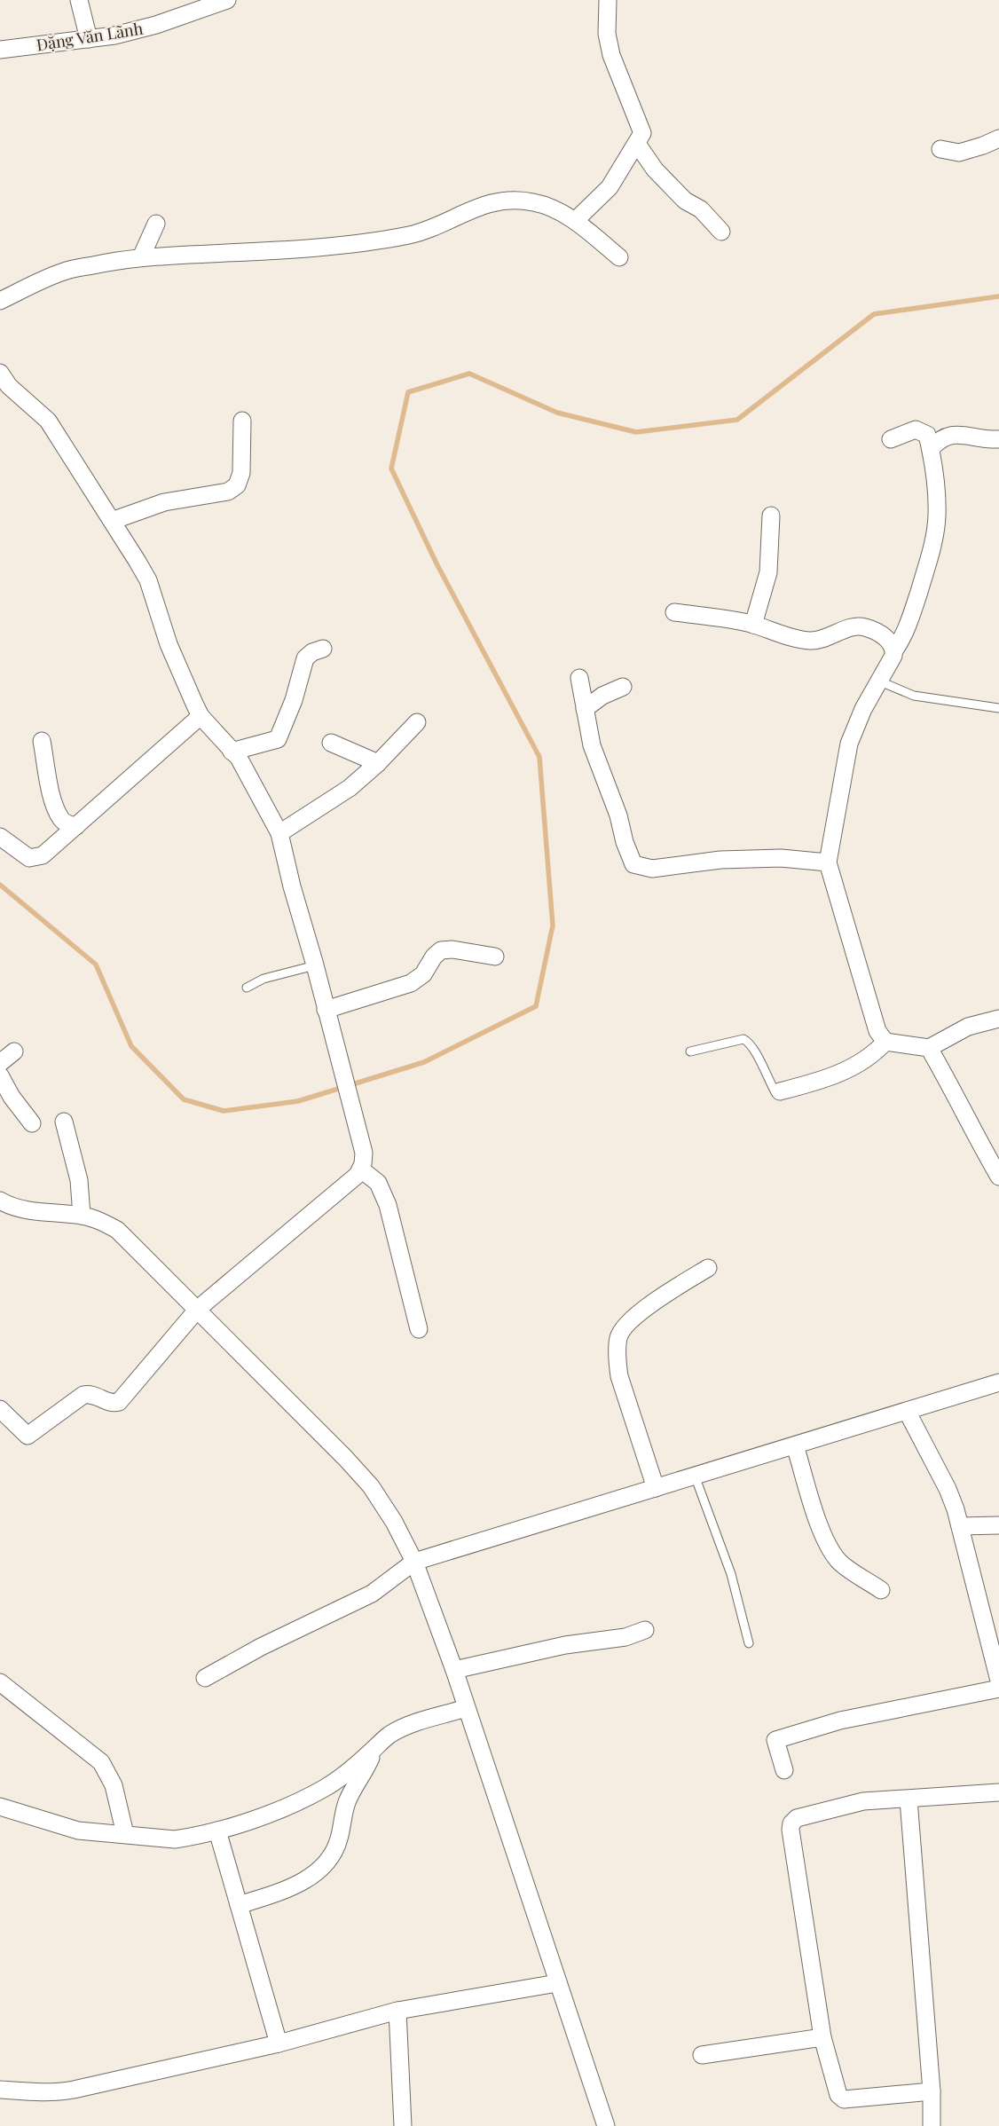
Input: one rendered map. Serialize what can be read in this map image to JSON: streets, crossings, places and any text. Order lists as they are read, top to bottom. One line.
{"streets":{"street":["Đặng Văn Lãnh"]}}
